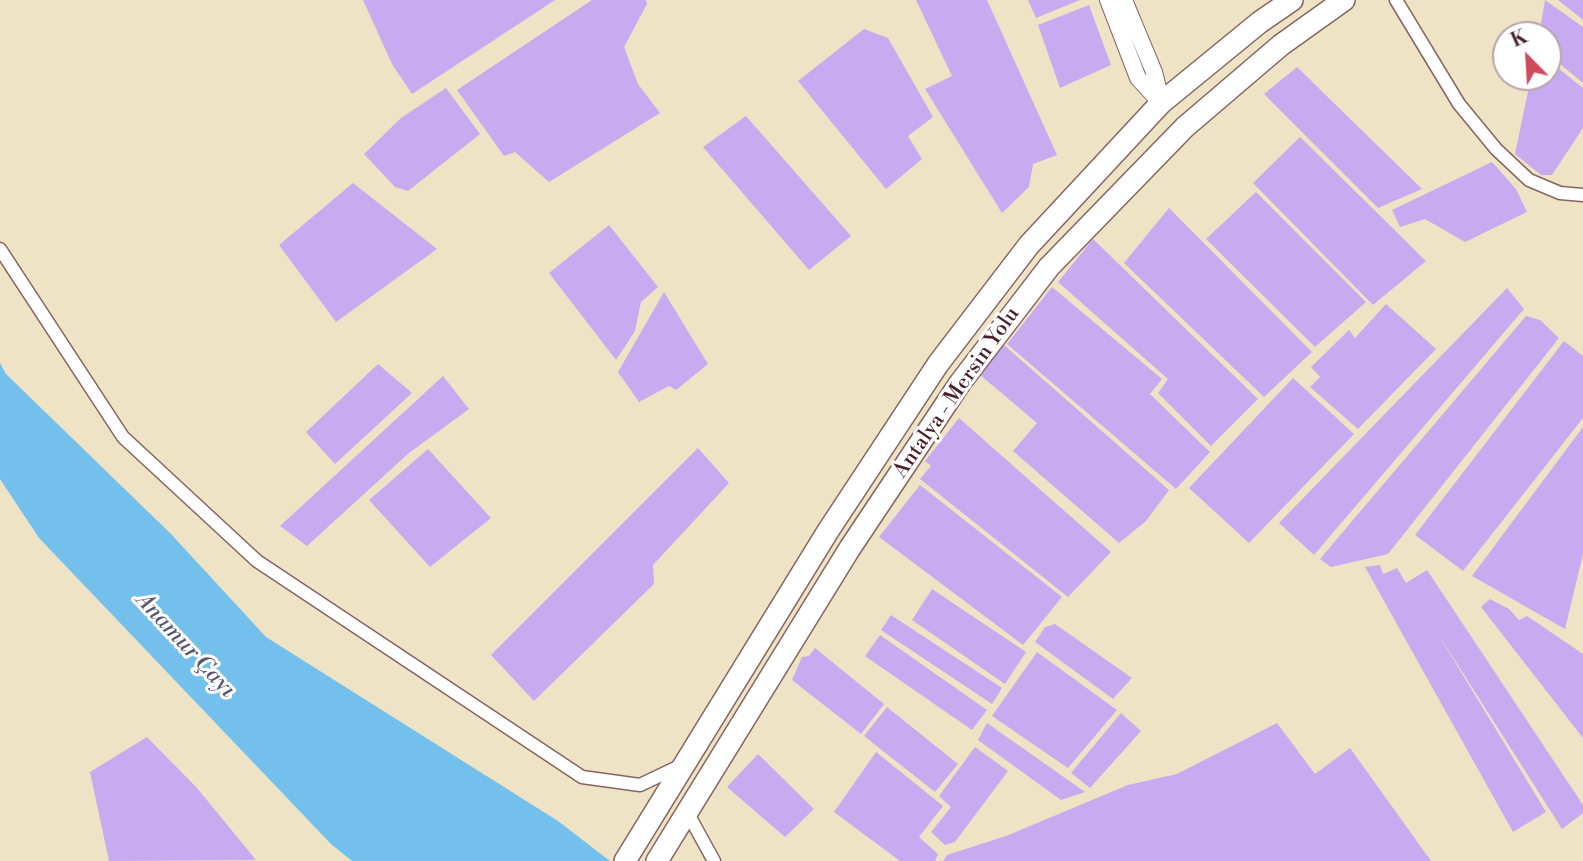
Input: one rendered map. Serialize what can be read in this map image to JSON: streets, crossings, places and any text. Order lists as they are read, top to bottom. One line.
{"streets":{"highway":["Antalya - Mersin Yolu"]},"water":["Anamur Çayı"],"north":"top left"}
